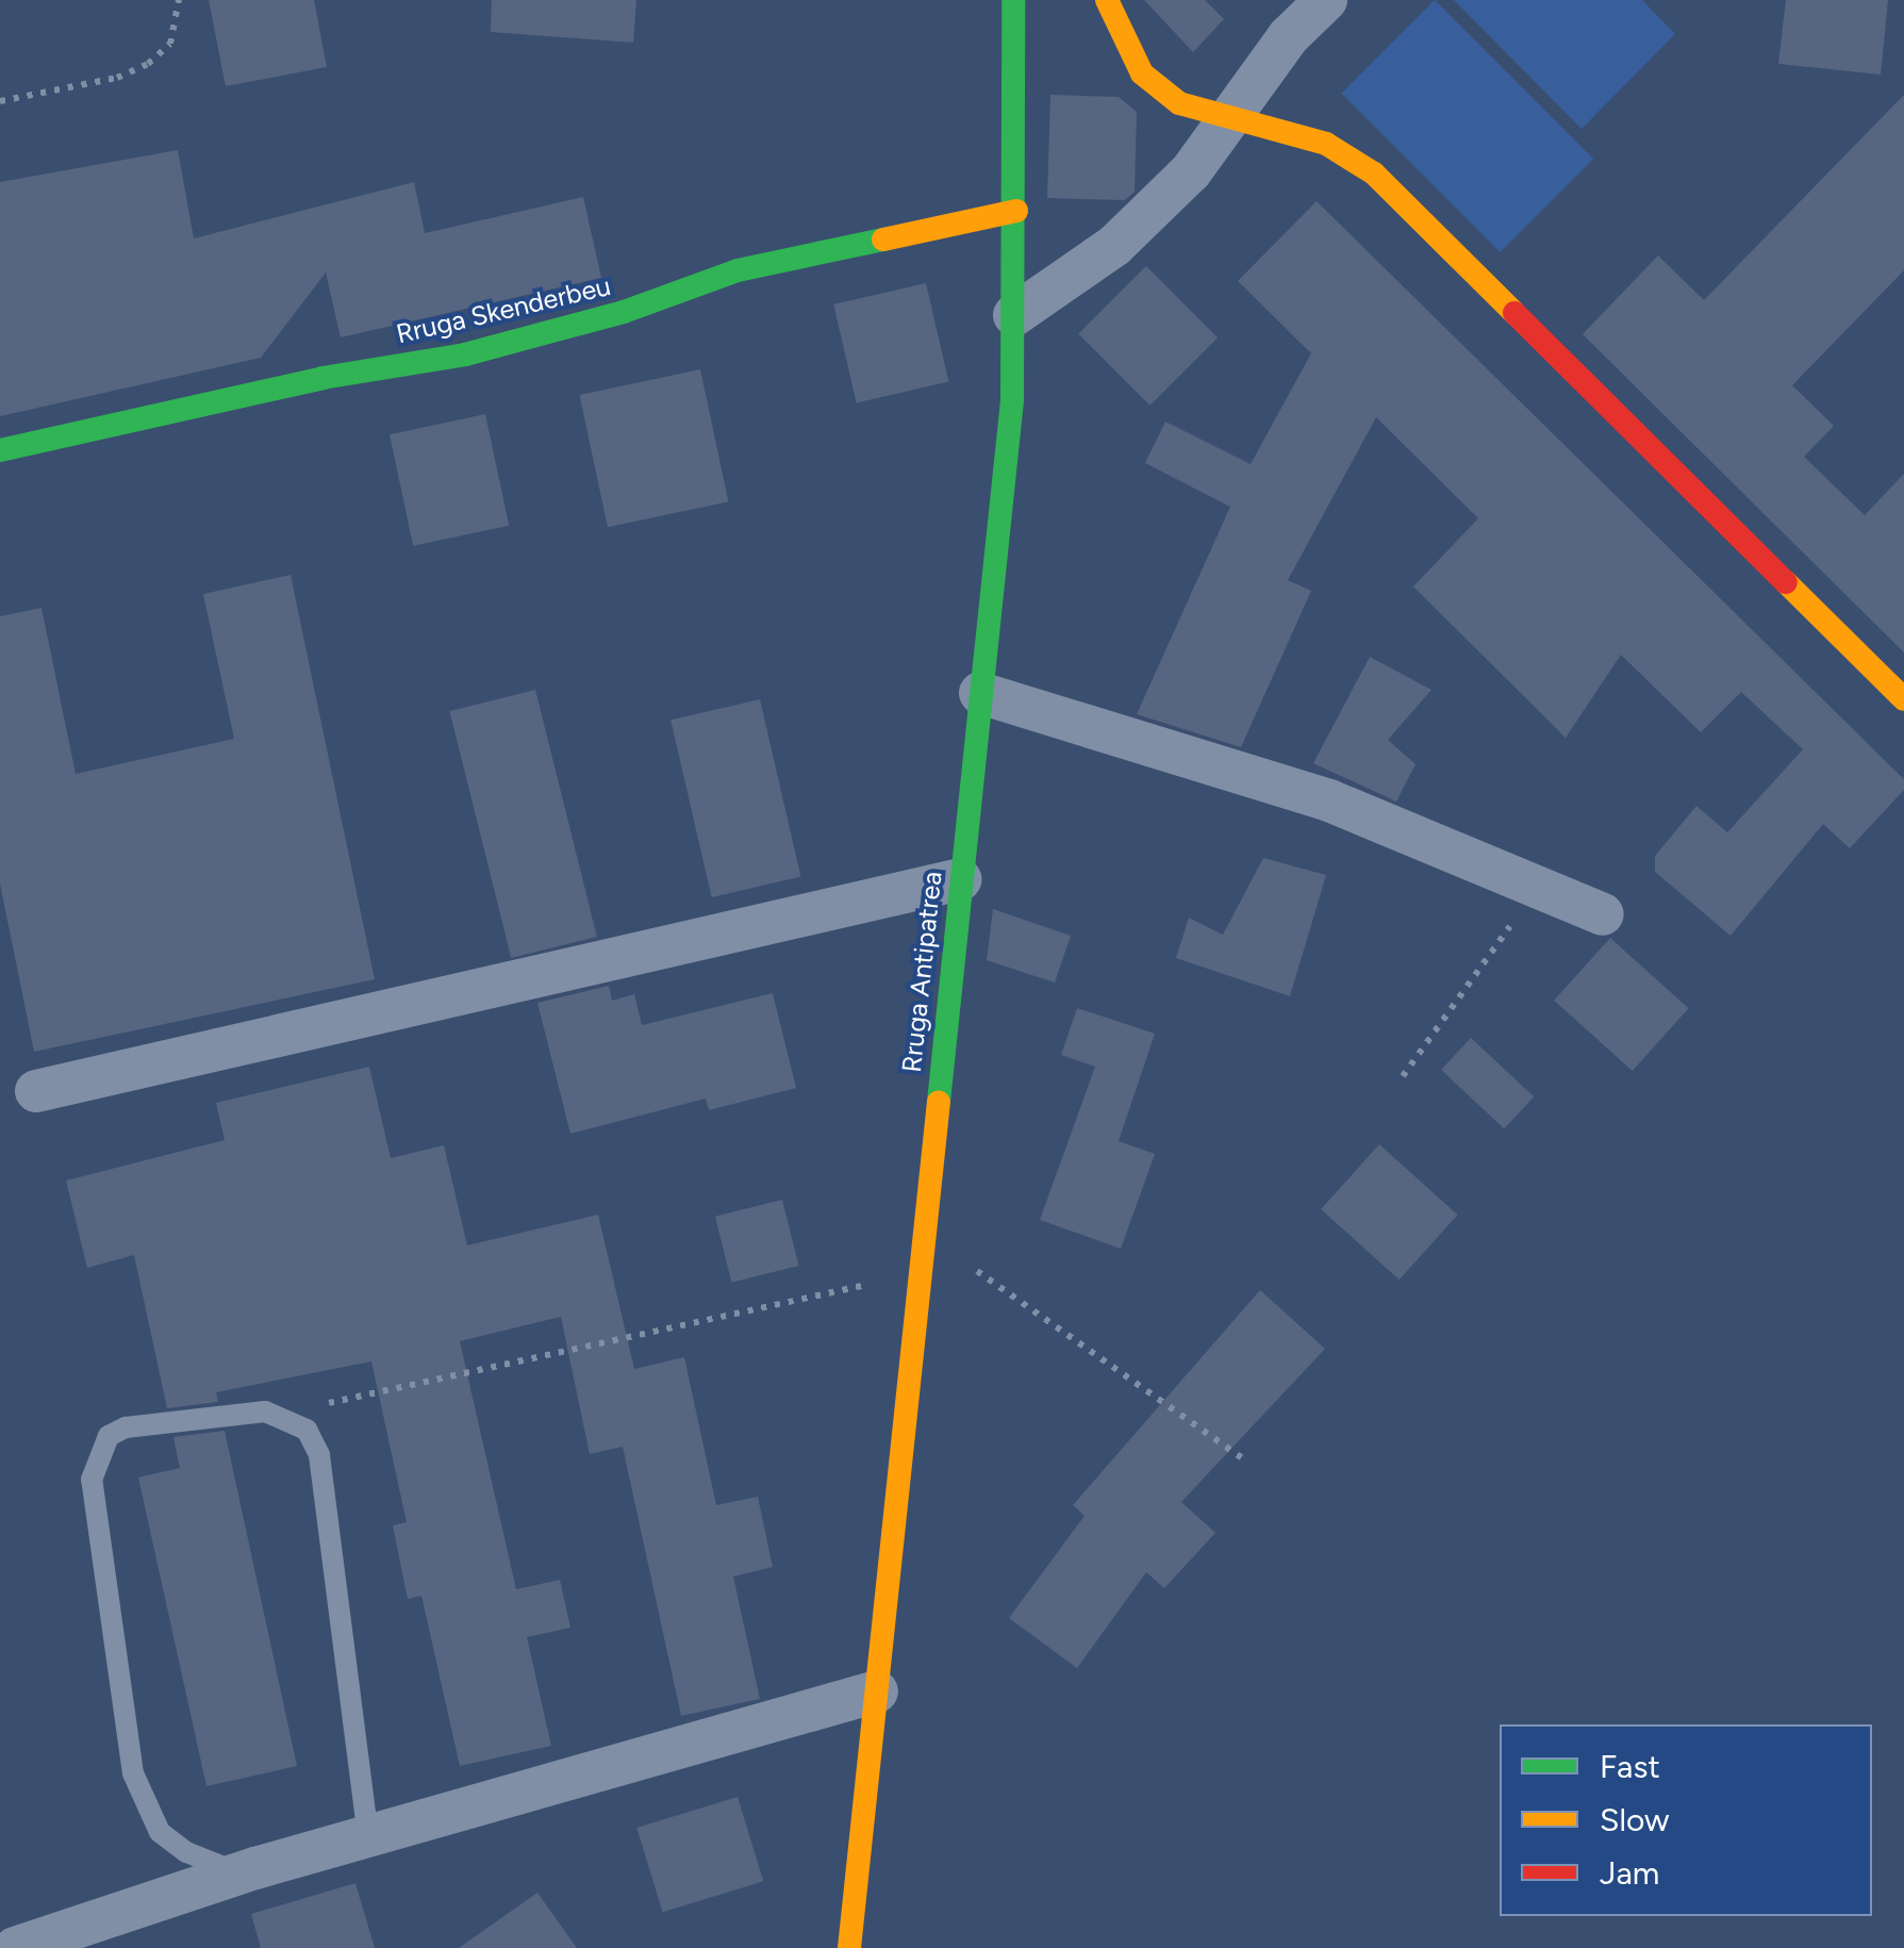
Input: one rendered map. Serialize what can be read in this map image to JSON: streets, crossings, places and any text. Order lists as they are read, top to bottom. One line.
{"streets":{"street":["Rruga Skenderbeu","Rruga Antipatrea"]},"crossings":[["Rruga Skenderbeu","Rruga Antipatrea"]],"legend":["Fast","Slow","Jam"]}
